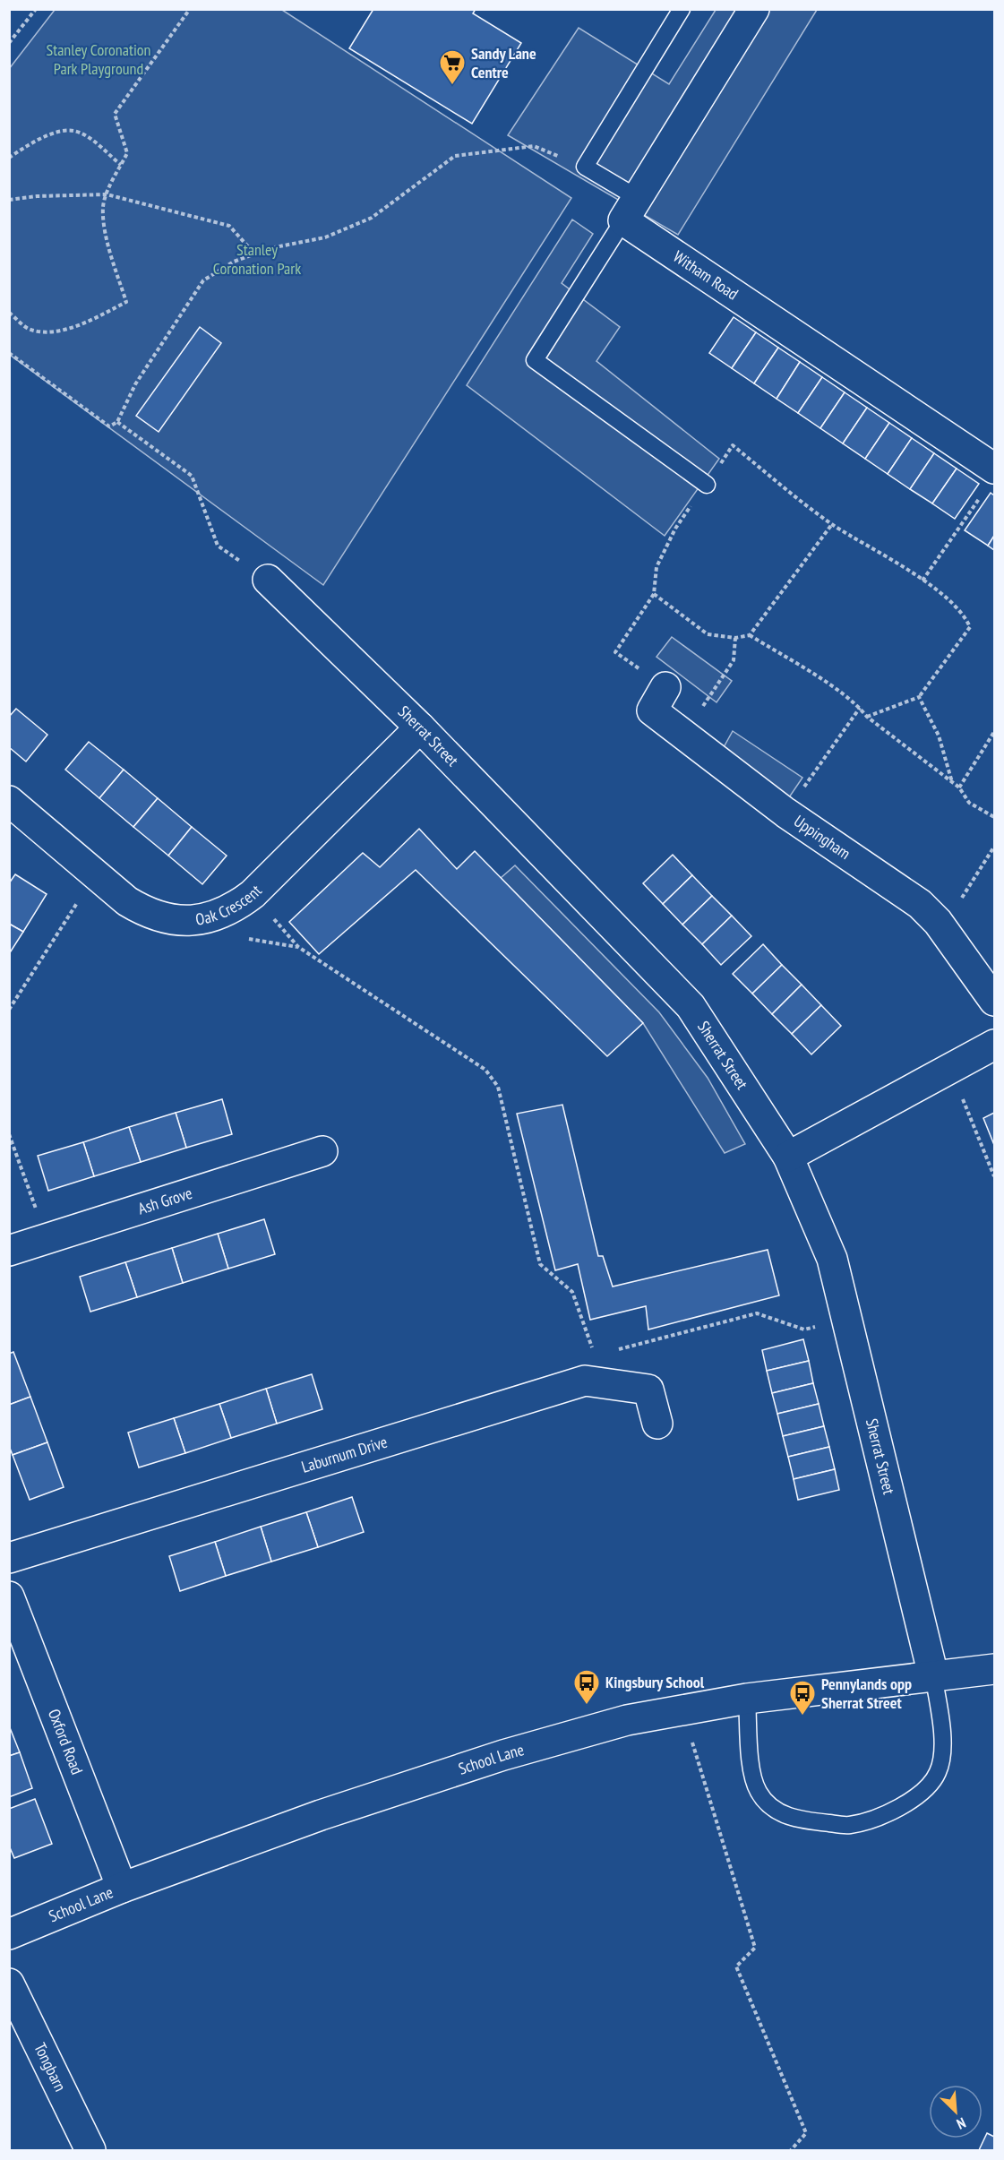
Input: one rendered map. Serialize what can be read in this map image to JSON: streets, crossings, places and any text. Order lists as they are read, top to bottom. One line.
{"streets":{"street":["Witham Road","Sherrat Street","Uppingham","Oak Crescent","Ash Grove","Laburnum Drive","Oxford Road","School Lane","Tongbarn"]},"crossings":[["Sherrat Street","Oak Crescent"],["Sherrat Street","School Lane"],["Oxford Road","School Lane"]],"parks":["Stanley Coronation Park Playground","Stanley Coronation Park"],"places":{"supermarket":["Sandy Lane Centre"],"bus stop":["Kingsbury School","Pennylands opp Sherrat Street"]},"north":"bottom right"}
